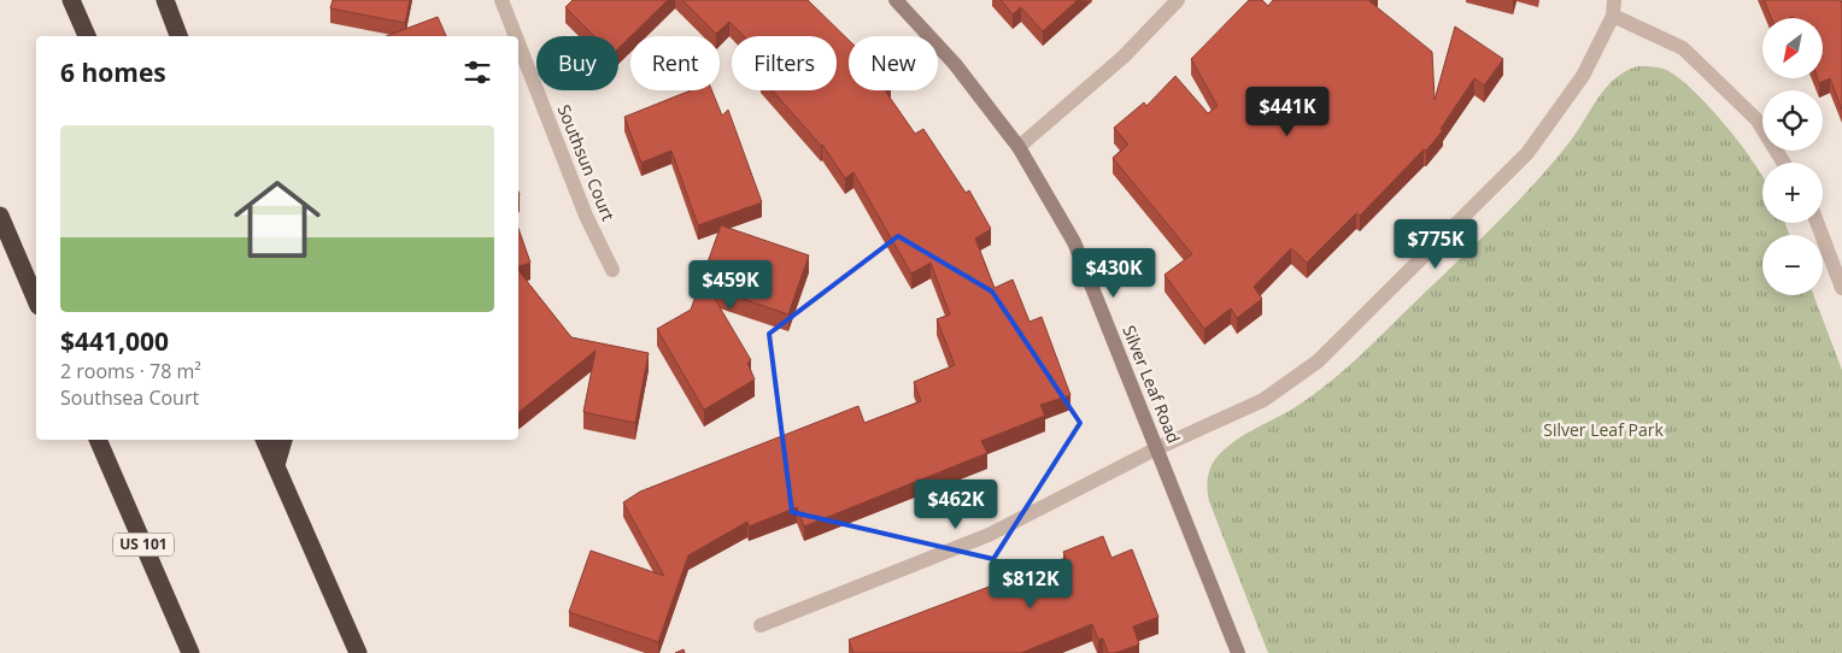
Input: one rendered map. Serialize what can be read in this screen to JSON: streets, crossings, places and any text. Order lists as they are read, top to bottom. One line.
{"streets":{"highway":["US 101"],"street":["Southsun Court","Silver Leaf Road"]},"parks":["Silver Leaf Park"],"north":"bottom left","page":{"map_buttons":["+","−"],"chip":["Buy","Rent","Filters","New"],"heading":"6 homes","price":["$441K","$775K","$430K","$459K","$462K","$812K"],"list":[{"name":"$441,000","note":"2 rooms · 78 m² · Southsea Court"}]}}
